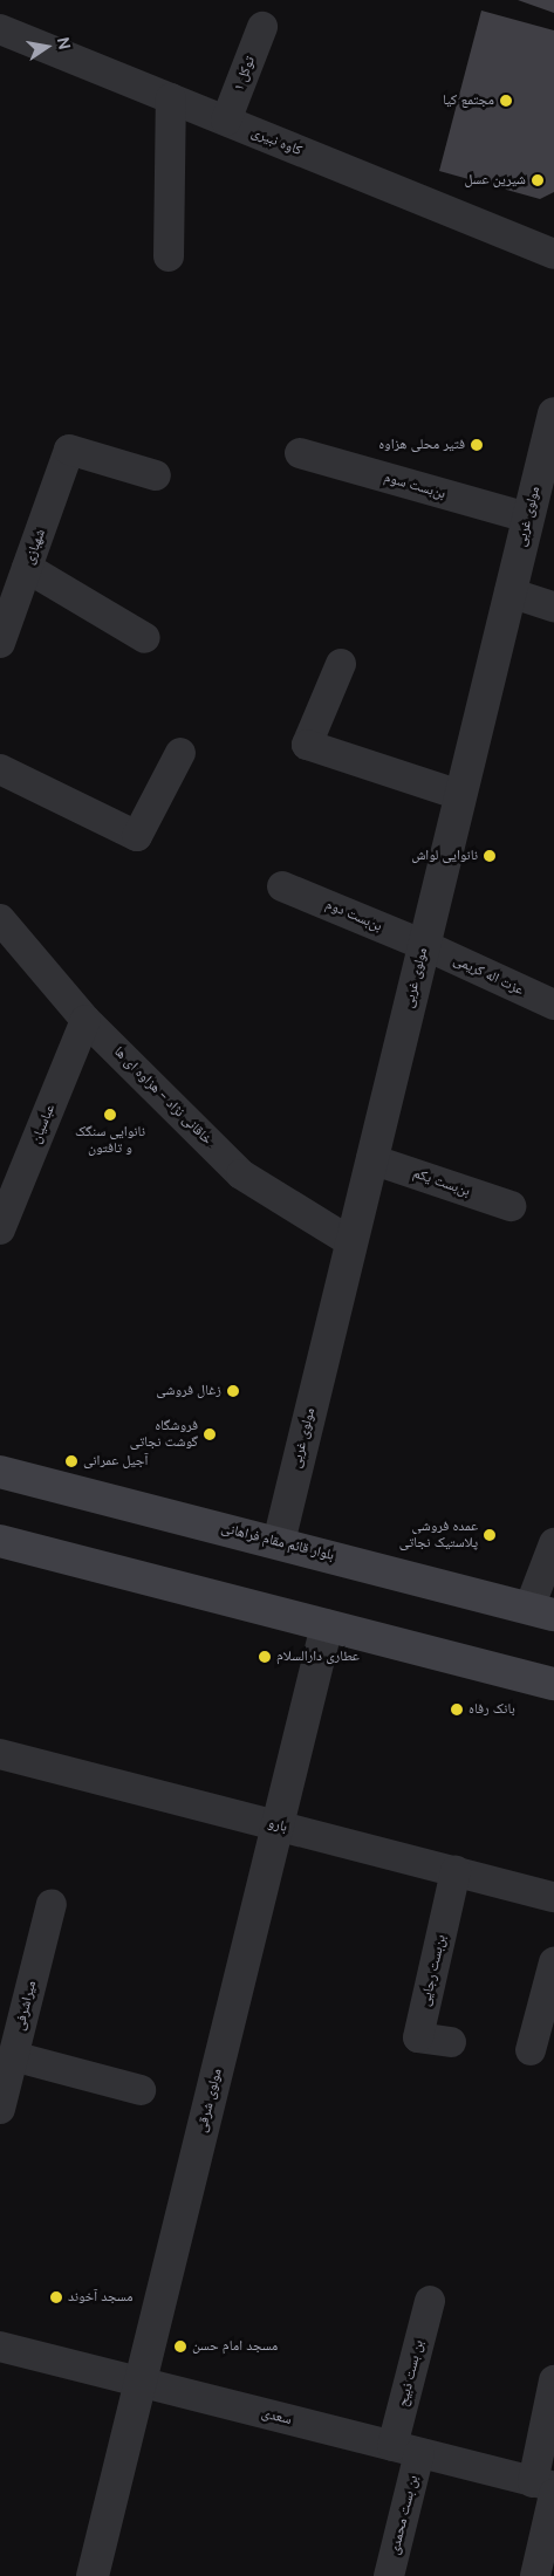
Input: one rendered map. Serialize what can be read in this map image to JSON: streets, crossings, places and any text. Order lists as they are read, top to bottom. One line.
{"streets":{"main road":["بلوار قائم مقام فراهانی"],"street":["توکل ۱","کاوه نبیری","بن‌بست سوم","مولوی غربی","شهبازی","بن‌بست دوم","عزت اله کریمی","خاقانی نژاد - هزاوه ای ها","عباسیان","بن‌بست یکم","بارو","بن‌بست رجایی","میراشرفی","مولوی شرقی","بن بست ذبیح","سعدی","بن بست محمدی"]},"crossings":[["توکل ۱","کاوه نبیری"],["بن‌بست سوم","مولوی غربی"],["مولوی غربی","بن‌بست دوم"],["مولوی غربی","عزت اله کریمی"],["مولوی غربی","خاقانی نژاد - هزاوه ای ها"],["مولوی غربی","بن‌بست یکم"],["مولوی غربی","بلوار قائم مقام فراهانی"],["بن‌بست دوم","عزت اله کریمی"],["خاقانی نژاد - هزاوه ای ها","عباسیان"],["بارو","بن‌بست رجایی"],["بارو","مولوی شرقی"],["مولوی شرقی","سعدی"],["بن بست ذبیح","سعدی"],["بن بست ذبیح","بن بست محمدی"],["سعدی","بن بست محمدی"]],"places":["مجتمع کیا","شیرین عسل","فتیر محلی هزاوه","نانوایی لواش","نانوایی سنگک و تافتون","زغال فروشی","فروشگاه گوشت نجاتی","آجیل عمرانی","عمده فروشی پلاستیک نجاتی","عطاری دارالسلام","بانک رفاه","مسجد آخوند","مسجد امام حسن"],"north":"right"}
